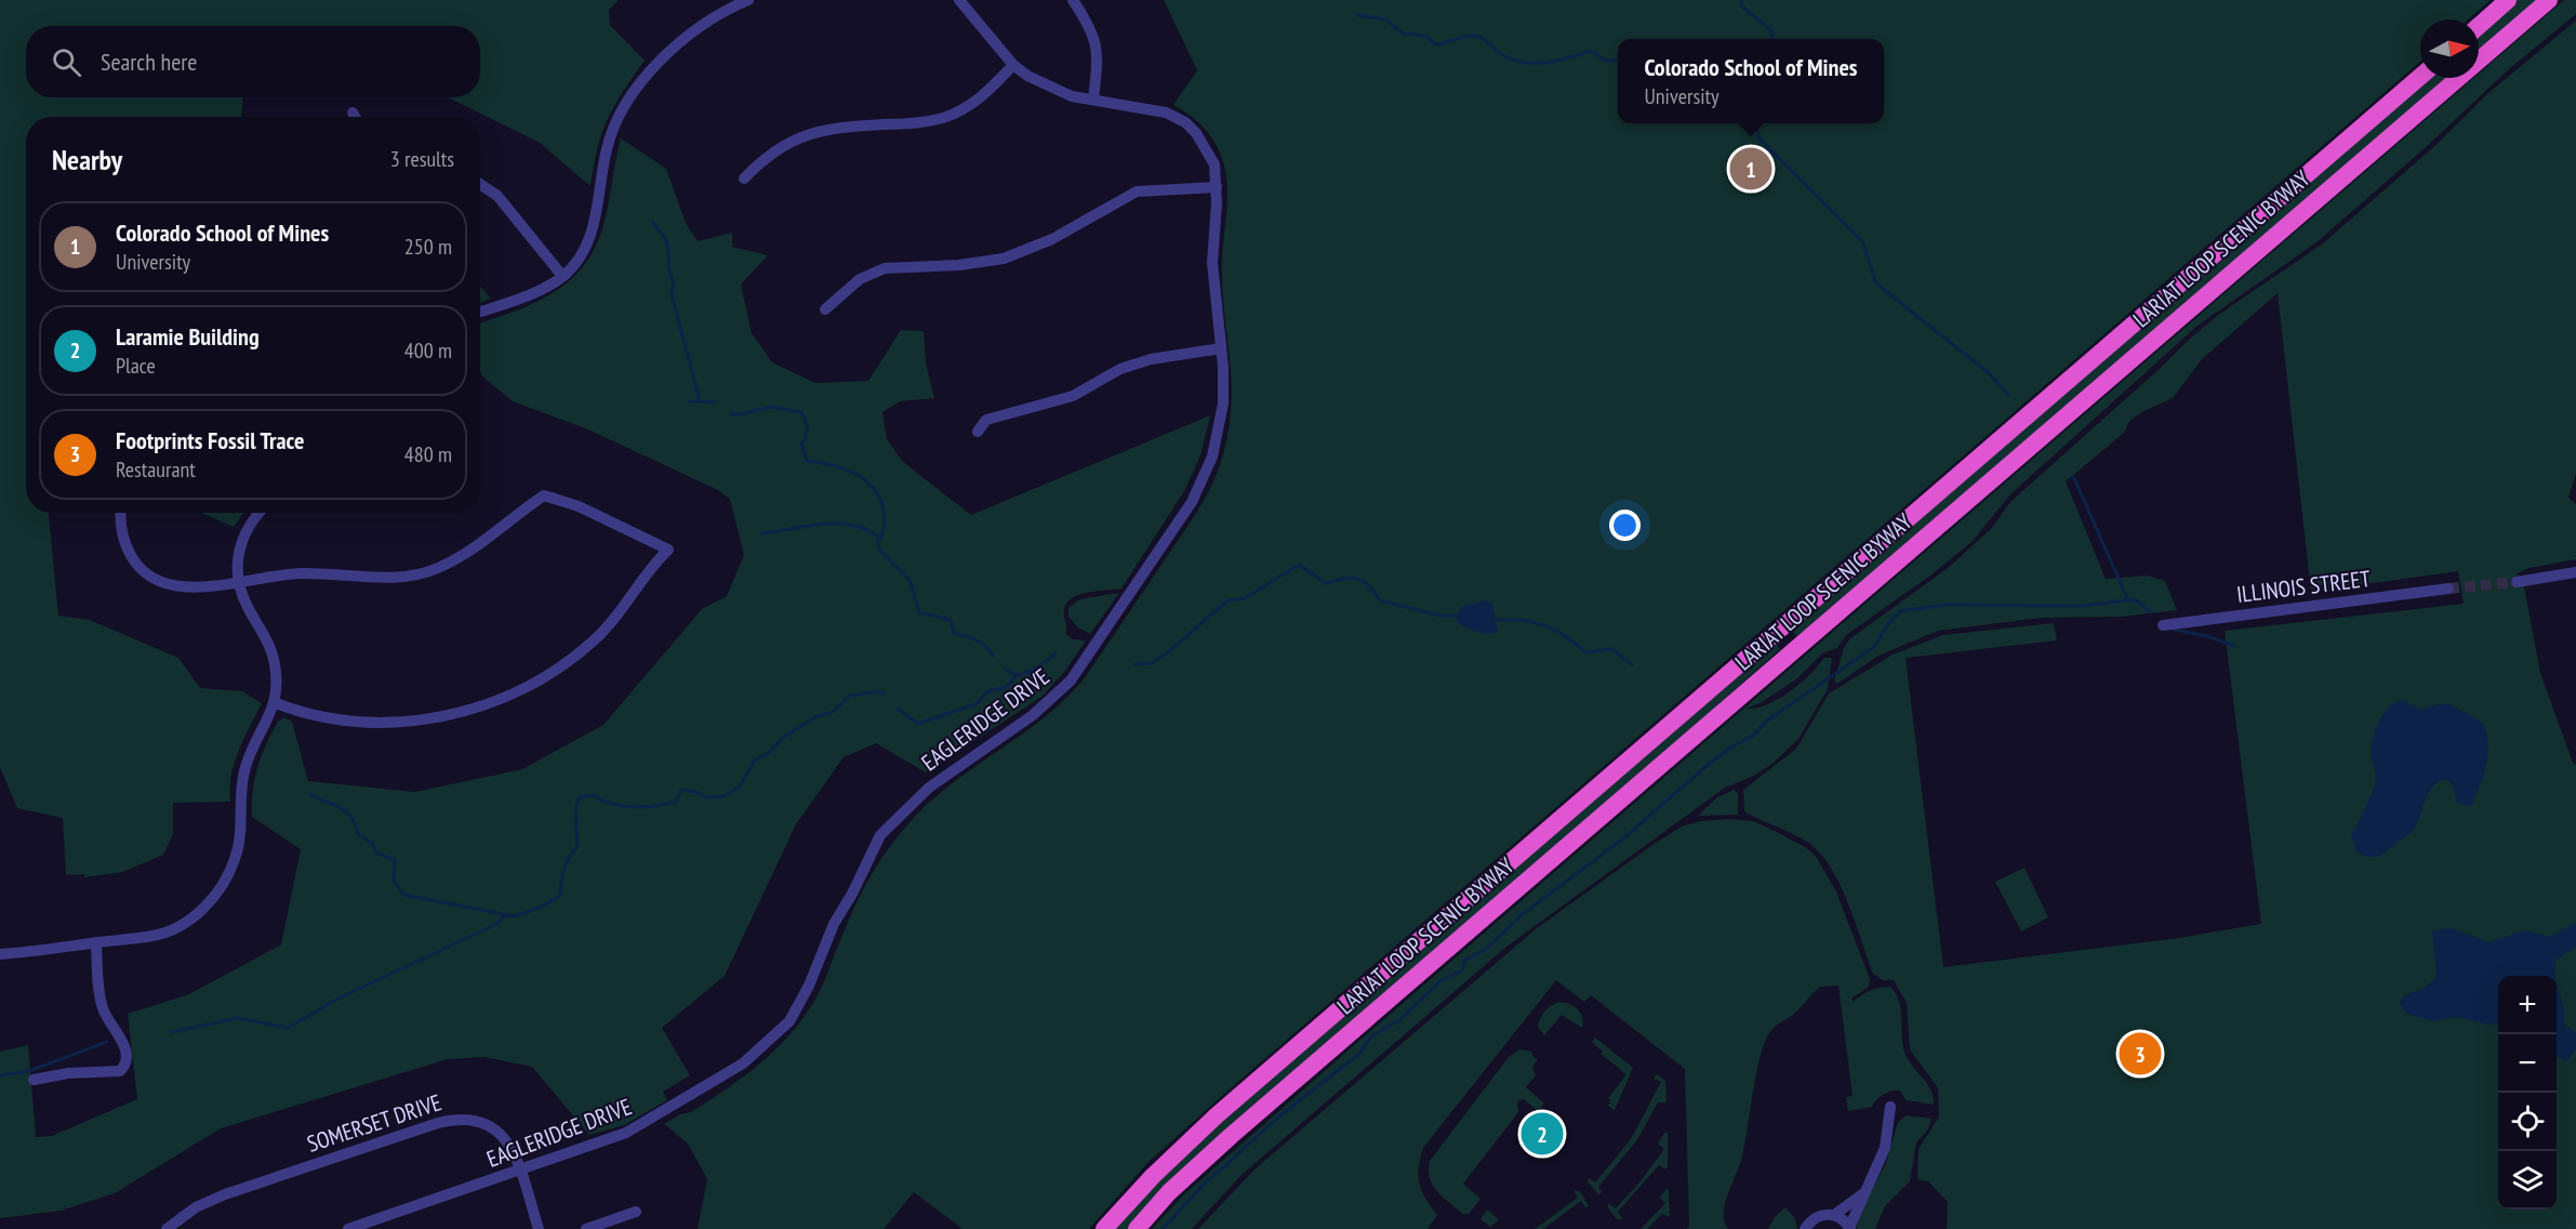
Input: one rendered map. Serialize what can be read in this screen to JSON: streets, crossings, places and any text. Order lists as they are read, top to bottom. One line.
{"streets":{"highway":["LARIAT LOOP SCENIC BYWAY"],"street":["ILLINOIS STREET","EAGLERIDGE DRIVE","SOMERSET DRIVE"]},"crossings":[["EAGLERIDGE DRIVE","SOMERSET DRIVE"]],"north":"right","page":{"search":"Search here","popup":["Colorado School of Mines","University"],"heading":["Nearby","3 results"],"pins":["1","3","2"],"list":[{"mark":"1","name":"Colorado School of Mines","note":"University","value":"250 m"},{"mark":"2","name":"Laramie Building","note":"Place","value":"400 m"},{"mark":"3","name":"Footprints Fossil Trace","note":"Restaurant","value":"480 m"}],"map_buttons":["+","−"]}}
